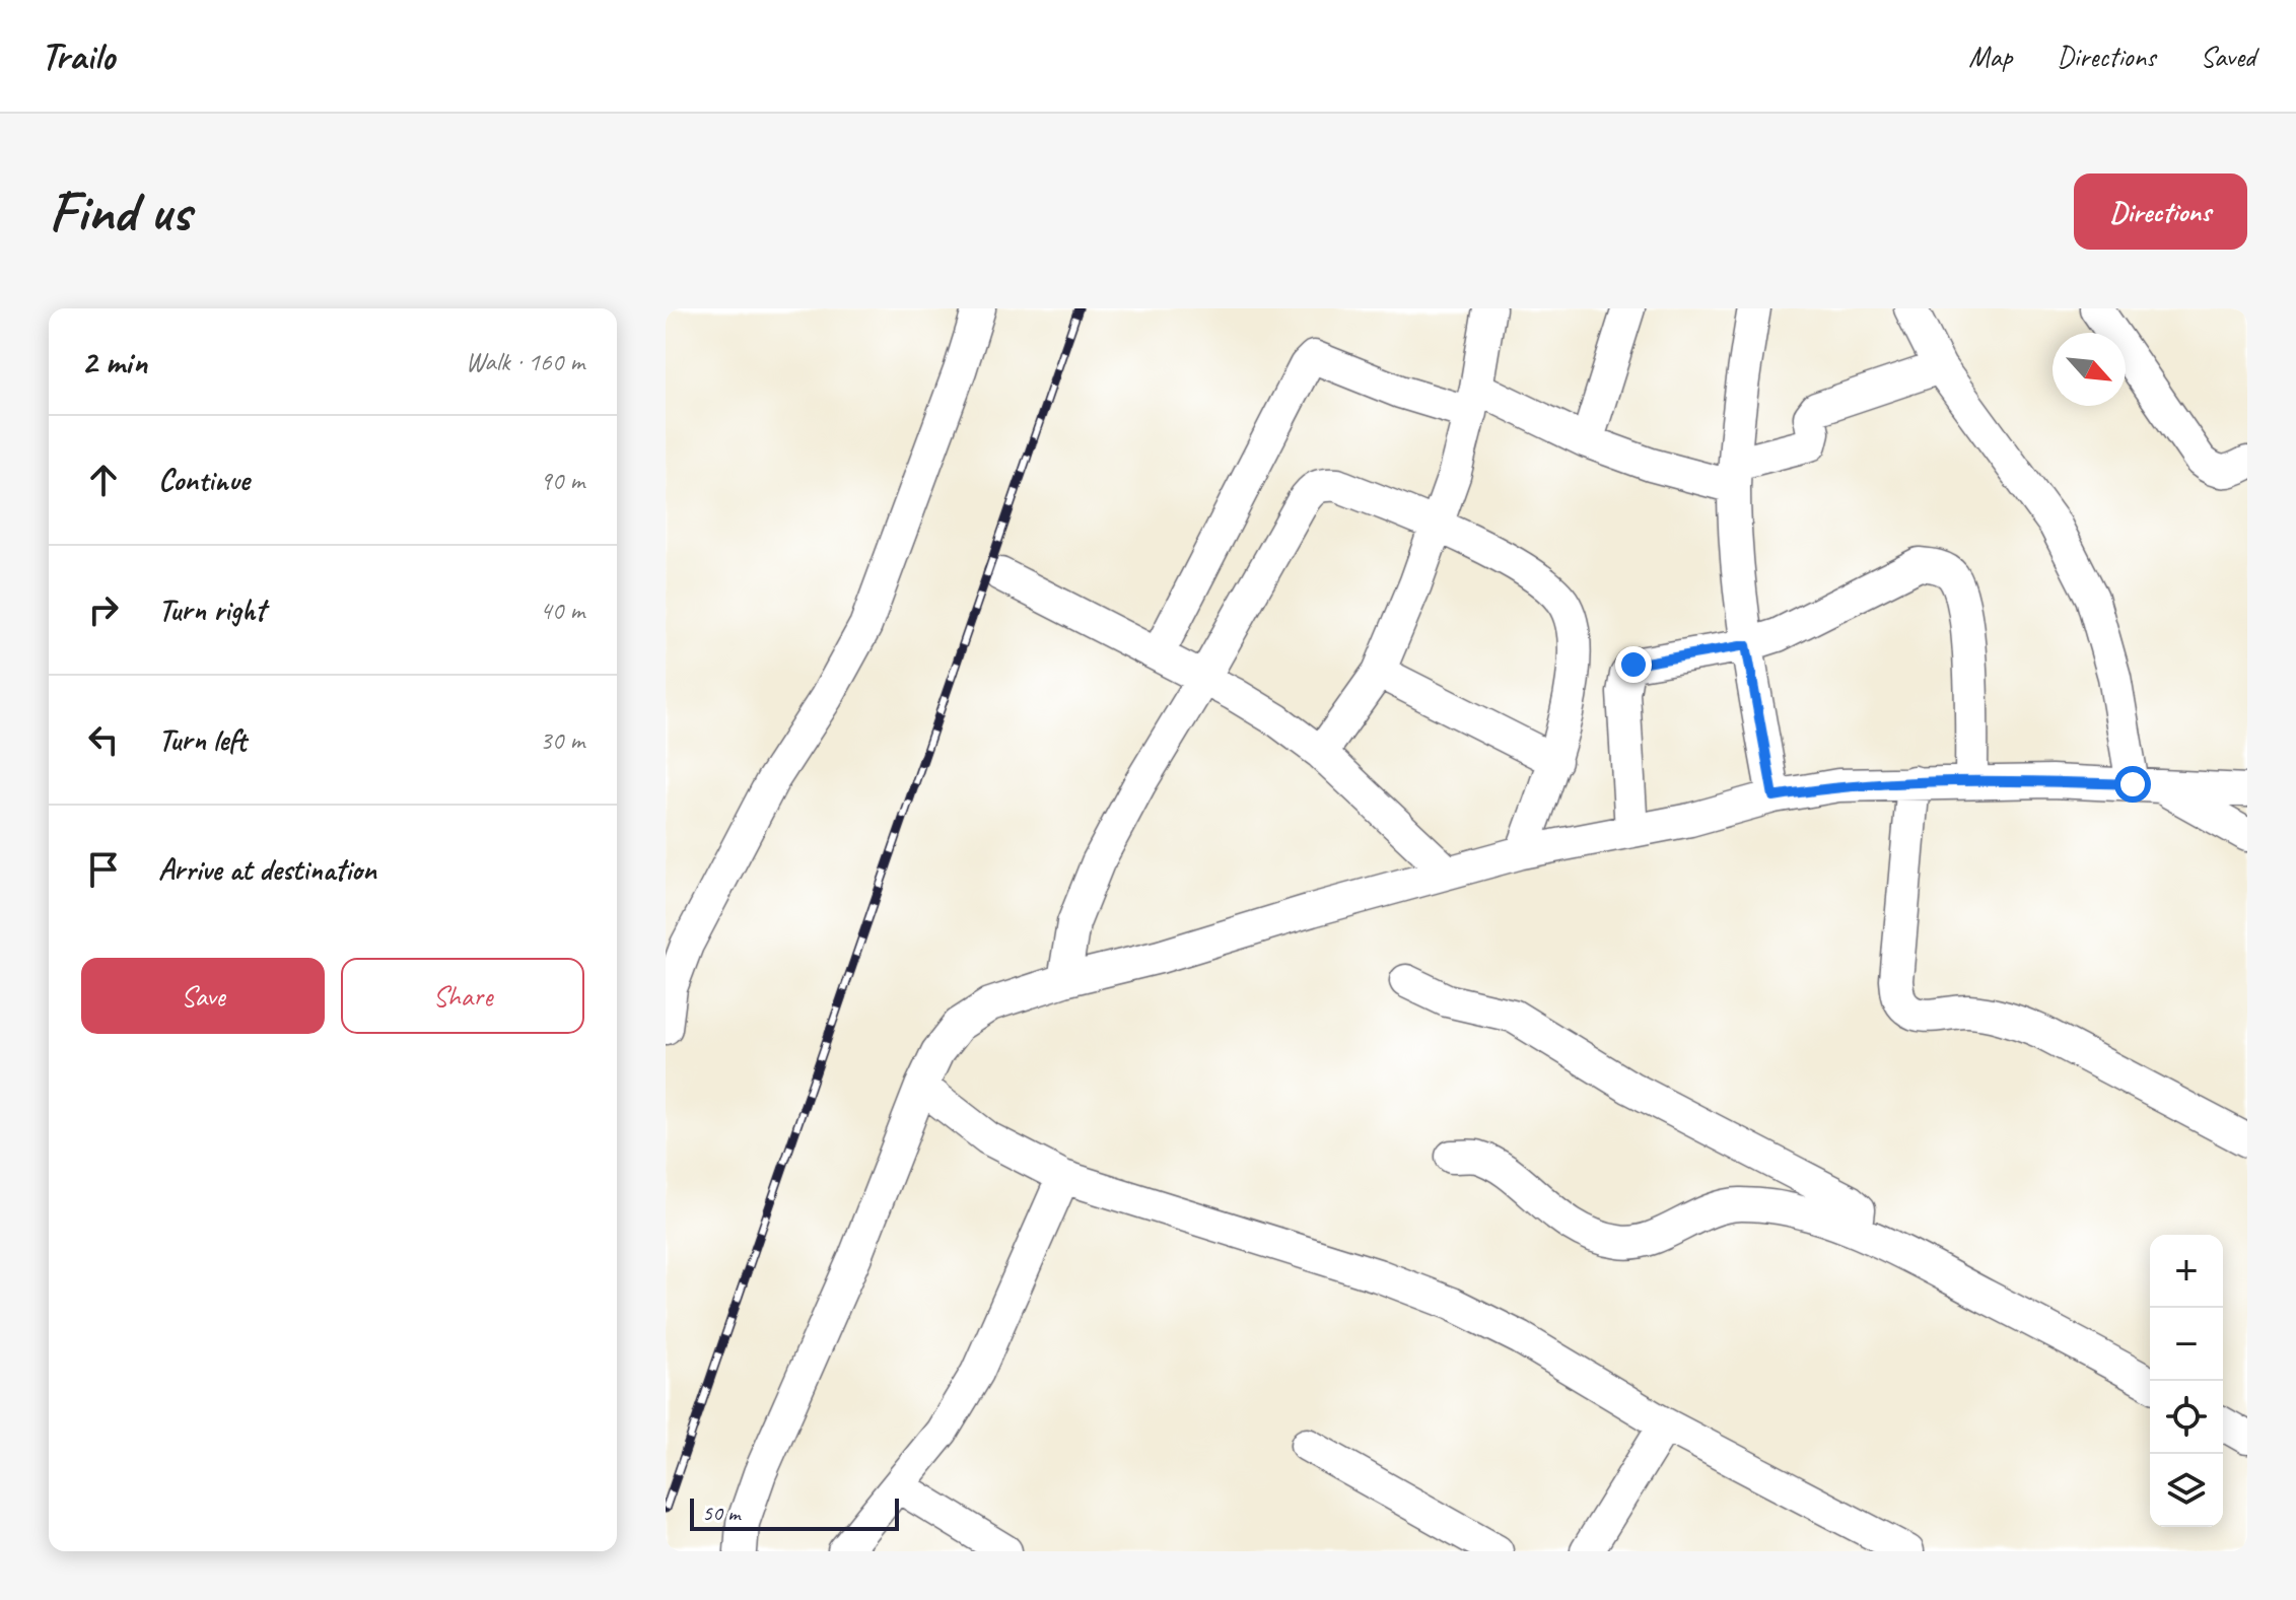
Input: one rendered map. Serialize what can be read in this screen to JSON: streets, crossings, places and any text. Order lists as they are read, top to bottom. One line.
{"scale_bar":"50 m","north":"bottom right","page":{"header":"Trailo","nav":["Map","Directions","Saved"],"buttons":["Directions",["Save","Share"]],"title":"Find us","heading":["2 min","Walk · 160 m"],"list":[["Continue","90 m"],["Turn right","40 m"],["Turn left","30 m"],"Arrive at destination"],"map_buttons":["+","−"],"scale":"50 m"}}
